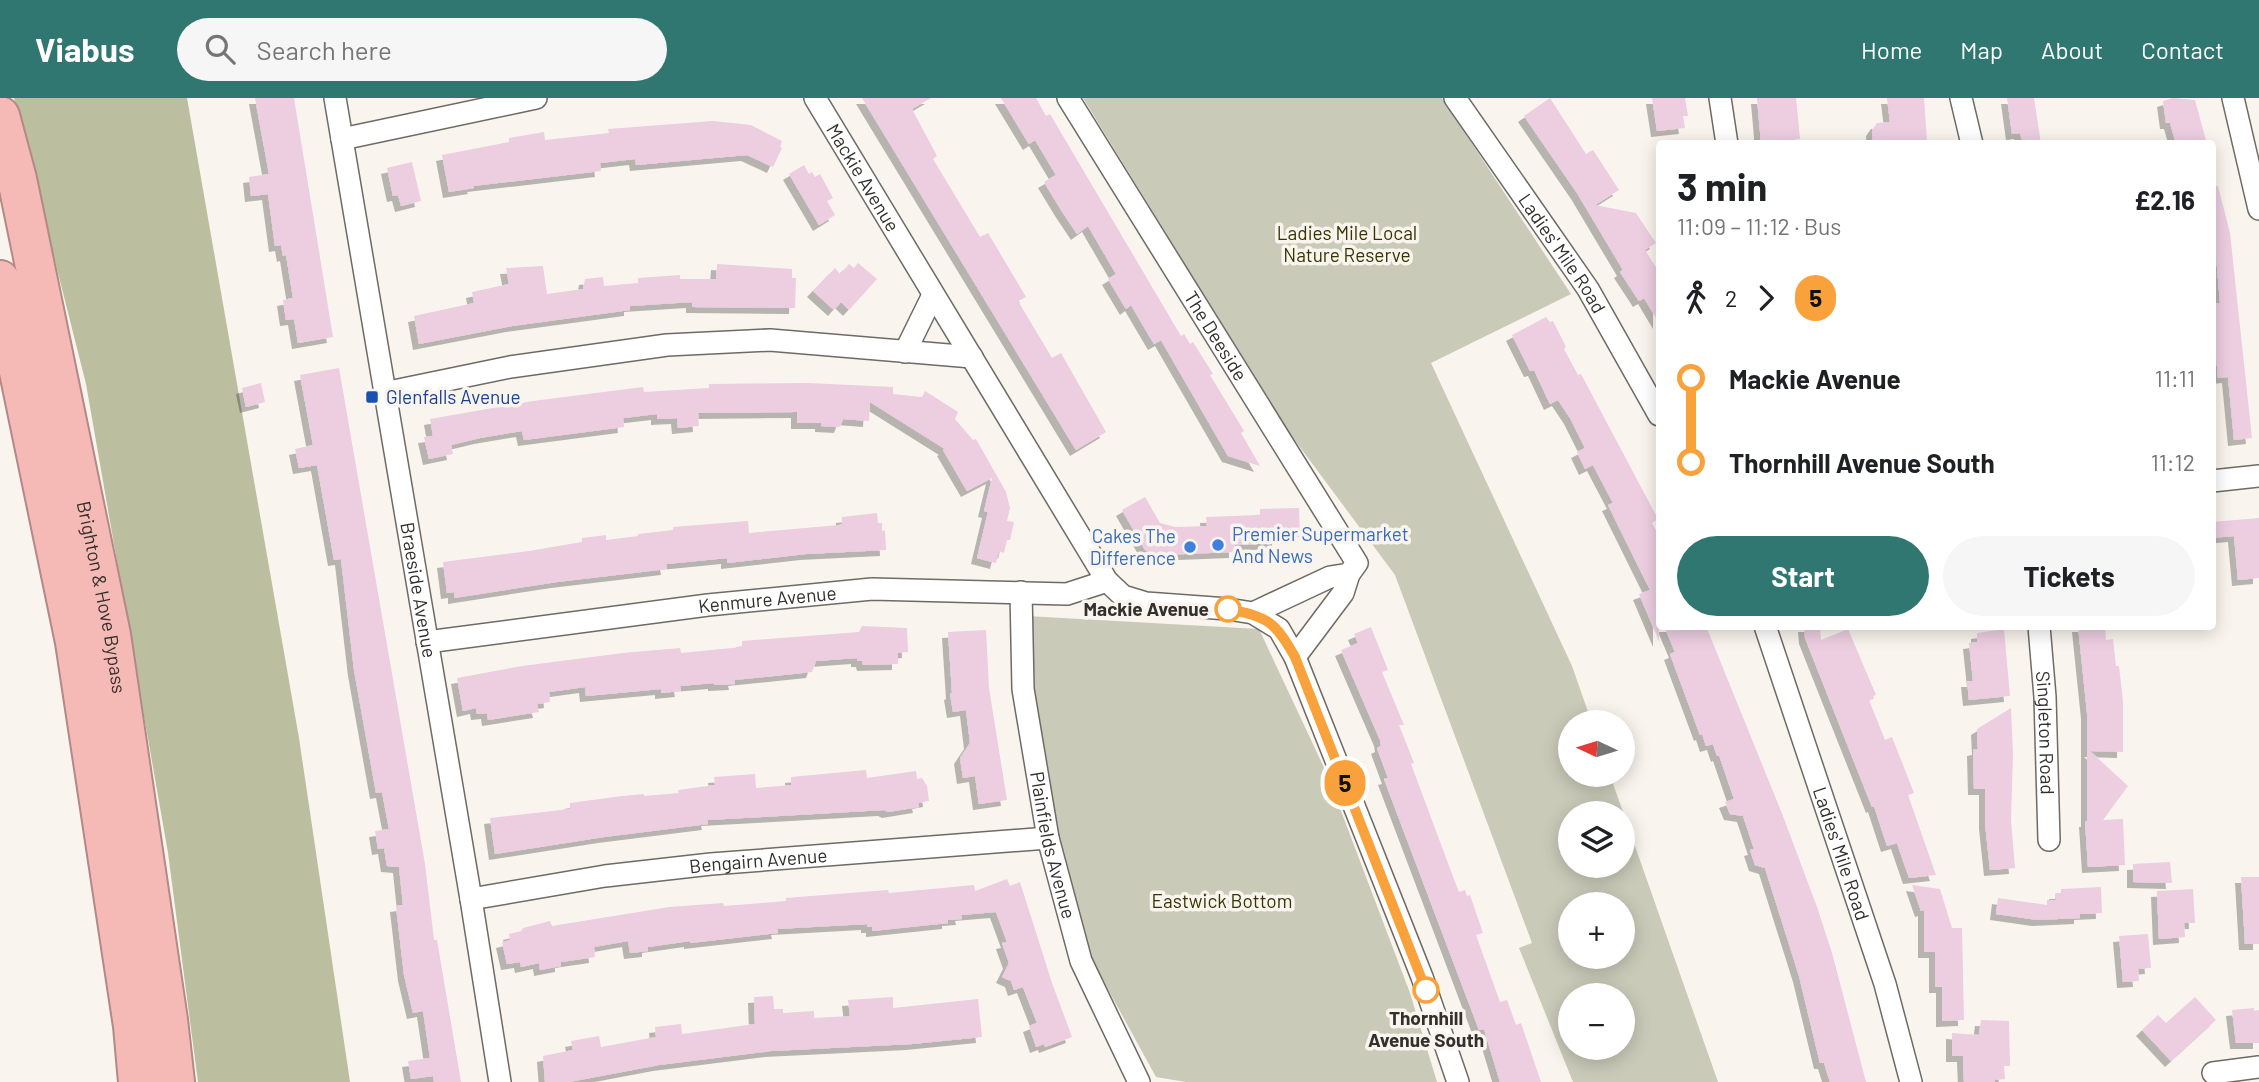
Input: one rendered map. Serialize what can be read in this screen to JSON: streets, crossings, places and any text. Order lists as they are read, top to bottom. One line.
{"streets":{"highway":["Brighton & Hove Bypass"],"street":["Mackie Avenue","Ladies' Mile Road","The Deeside","Braeside Avenue","Kenmure Avenue","Singleton Road","Plainfields Avenue","Bengairn Avenue"]},"crossings":[["Mackie Avenue","Kenmure Avenue"],["Braeside Avenue","Kenmure Avenue"],["Braeside Avenue","Bengairn Avenue"],["Kenmure Avenue","Plainfields Avenue"],["Plainfields Avenue","Bengairn Avenue"]],"parks":["Ladies Mile Local Nature Reserve","Eastwick Bottom"],"places":{"transit":["Glenfalls Avenue"],"other":["Premier Supermarket And News","Cakes The Difference","Mackie Avenue","Thornhill Avenue South"]},"lines":["bus line 5"],"north":"left","page":{"header":"Viabus","search":"Search here","nav":["Home","Map","About","Contact"],"on_map":"5","heading":["3 min","11:09 – 11:12 · Bus","£2.16"],"legs":["2","5"],"list":[{"name":"Mackie Avenue","value":"11:11"},{"name":"Thornhill Avenue South","value":"11:12"}],"buttons":["Start","Tickets"],"map_buttons":["+","−"]}}
